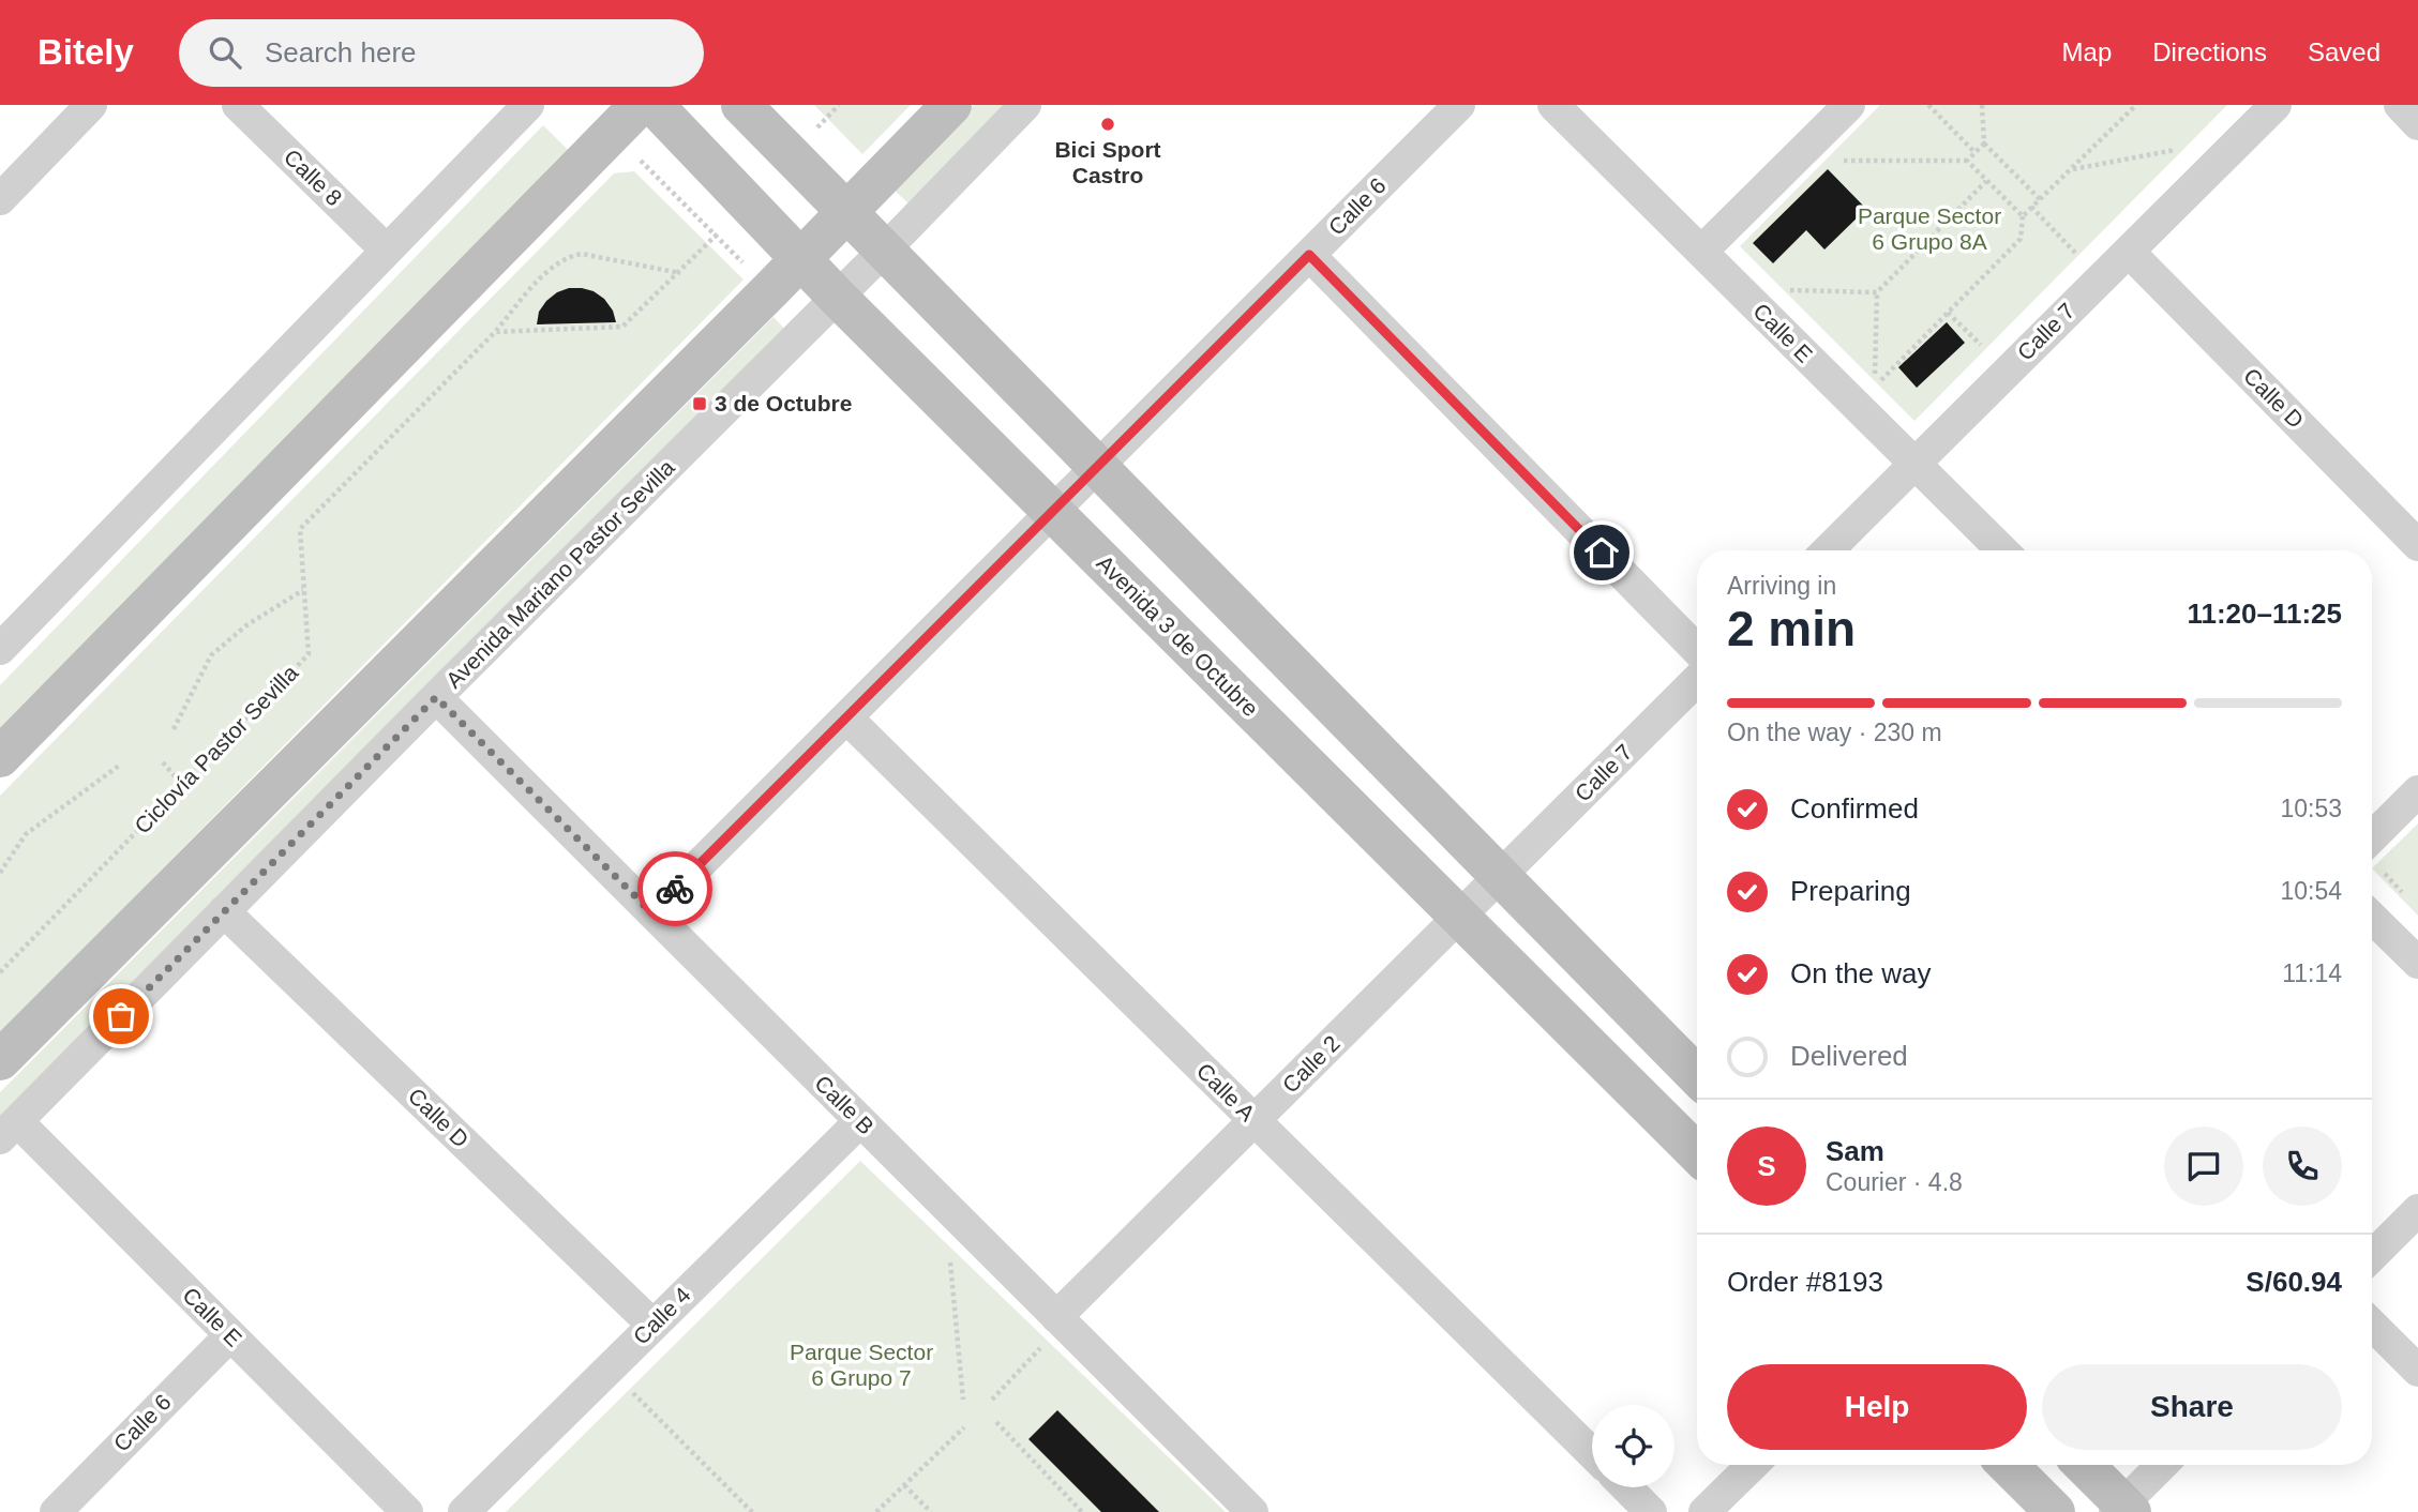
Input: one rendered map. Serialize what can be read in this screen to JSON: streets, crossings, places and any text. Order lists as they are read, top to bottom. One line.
{"streets":{"street":["Calle 8","Calle 6","Calle 7","Calle E","Calle D","Avenida Mariano Pastor Sevilla","Avenida 3 de Octubre","Calle 2","Calle A","Calle B","Calle 4"],"path":["Ciclovía Pastor Sevilla"]},"crossings":[["Calle 6","Calle E"],["Calle 6","Avenida 3 de Octubre"],["Calle 6","Calle A"],["Calle 6","Calle B"],["Calle 7","Calle E"],["Calle 7","Calle D"],["Calle 7","Calle 2"],["Calle E","Avenida Mariano Pastor Sevilla"],["Calle D","Avenida Mariano Pastor Sevilla"],["Calle D","Calle 4"],["Avenida Mariano Pastor Sevilla","Avenida 3 de Octubre"],["Avenida Mariano Pastor Sevilla","Calle B"],["Avenida 3 de Octubre","Calle 2"],["Calle 2","Calle A"],["Calle 2","Calle B"],["Calle B","Calle 4"]],"parks":["Parque Sector 6 Grupo 8A","Parque Sector 6 Grupo 7"],"places":{"other":["Bici Sport Castro"],"transit":["3 de Octubre"]},"page":{"header":"Bitely","search":"Search here","nav":["Map","Directions","Saved"],"heading":["2 min","Arriving in","11:20–11:25"],"panel":["Sam","Courier · 4.8","Order #8193","S/60.94"],"bar":"On the way · 230 m","list":[["Confirmed","10:53"],["Preparing","10:54"],["On the way","11:14"],"Delivered"],"round":"S","buttons":["Help","Share"]}}
